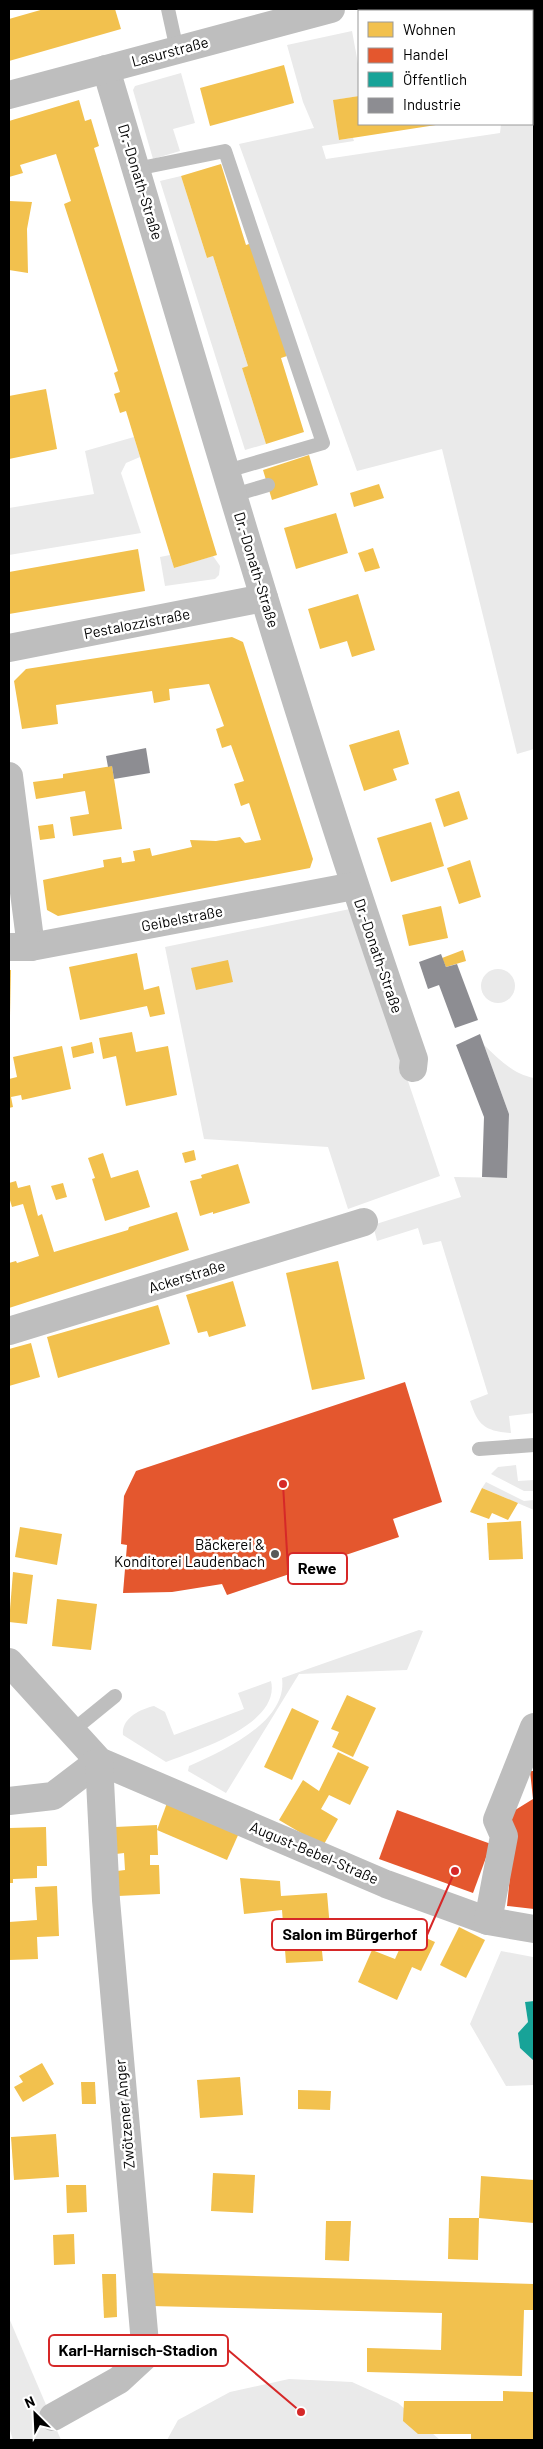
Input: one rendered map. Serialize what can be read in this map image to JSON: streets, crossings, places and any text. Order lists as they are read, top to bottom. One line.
{"streets":{"street":["Lasurstraße","Dr.-Donath-Straße","Pestalozzistraße","Geibelstraße","Ackerstraße","August-Bebel-Straße","Zwötzener Anger"]},"crossings":[["Lasurstraße","Dr.-Donath-Straße"],["Dr.-Donath-Straße","Pestalozzistraße"],["Dr.-Donath-Straße","Geibelstraße"],["August-Bebel-Straße","Zwötzener Anger"]],"places":["Rewe","Bäckerei & Konditorei Laudenbach","Salon im Bürgerhof","Karl-Harnisch-Stadion"],"legend":["Wohnen","Handel","Öffentlich","Industrie"],"north":"top left"}
